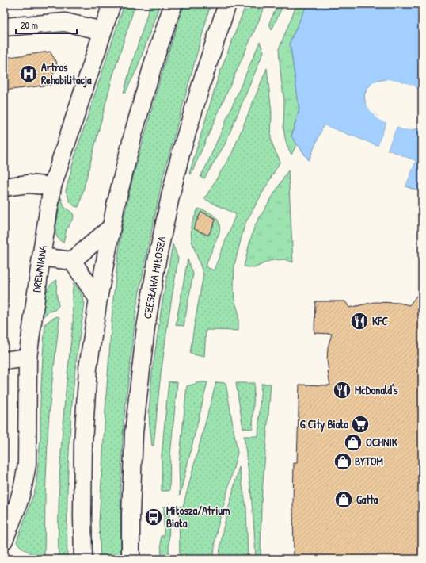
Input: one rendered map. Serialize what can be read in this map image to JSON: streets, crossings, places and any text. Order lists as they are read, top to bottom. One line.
{"streets":{"main road":["DREWNIANA","CZESŁAWA MIŁOSZA"]},"places":{"hospital":["Artros Rehabilitacja"],"restaurant":["KFC","McDonald's"],"supermarket":["G City Biała"],"shop":["OCHNIK","BYTOM","Gatta"],"bus stop":["Miłosza/Atrium Biała"]},"scale_bar":"20 m"}
